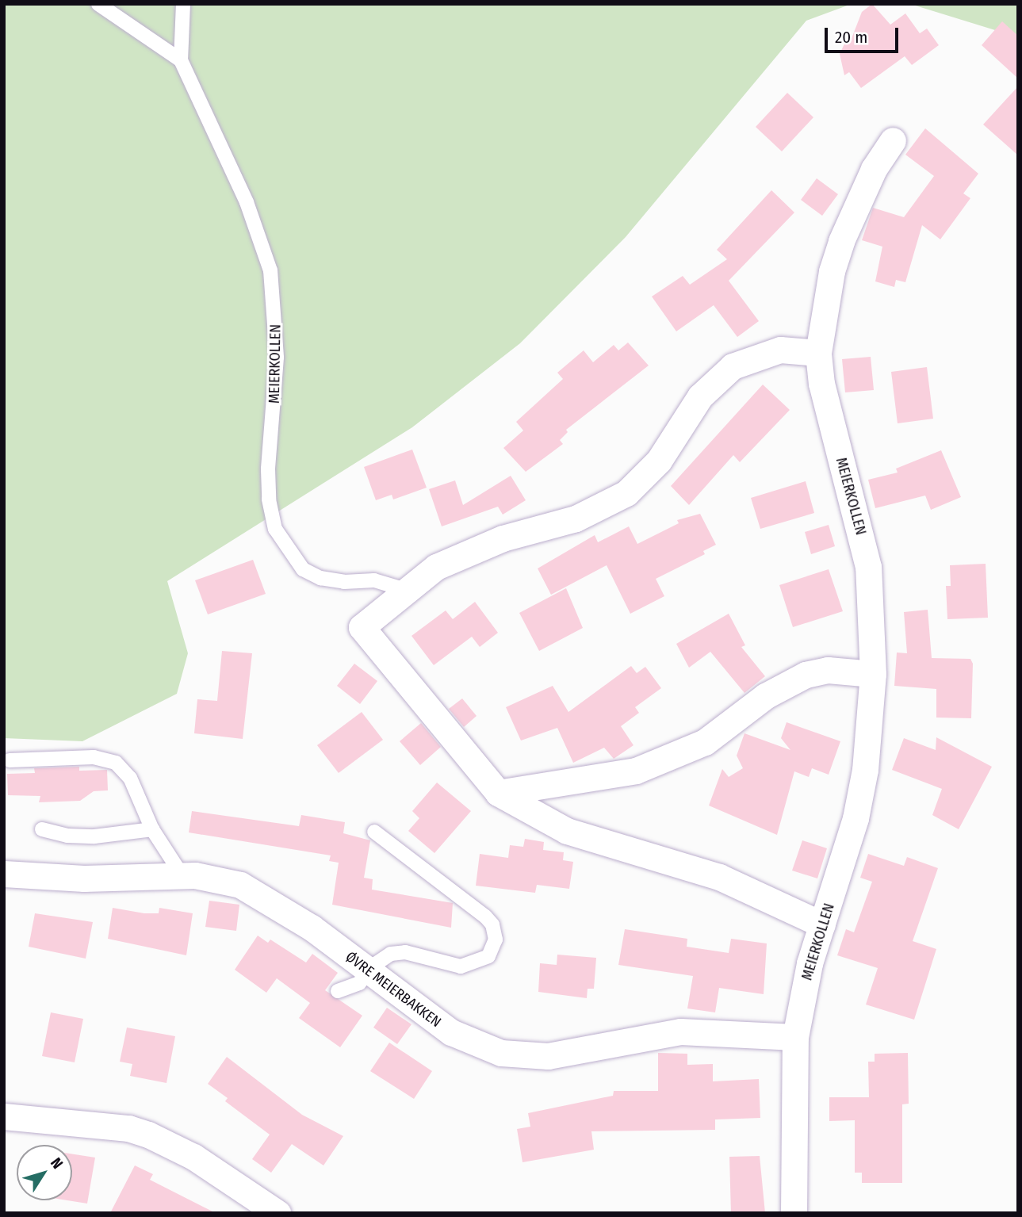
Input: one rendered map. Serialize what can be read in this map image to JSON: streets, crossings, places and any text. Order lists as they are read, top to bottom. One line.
{"streets":{"street":["MEIERKOLLEN","ØVRE MEIERBAKKEN"]},"crossings":[["MEIERKOLLEN","ØVRE MEIERBAKKEN"]],"scale_bar":"20 m","north":"top right"}
